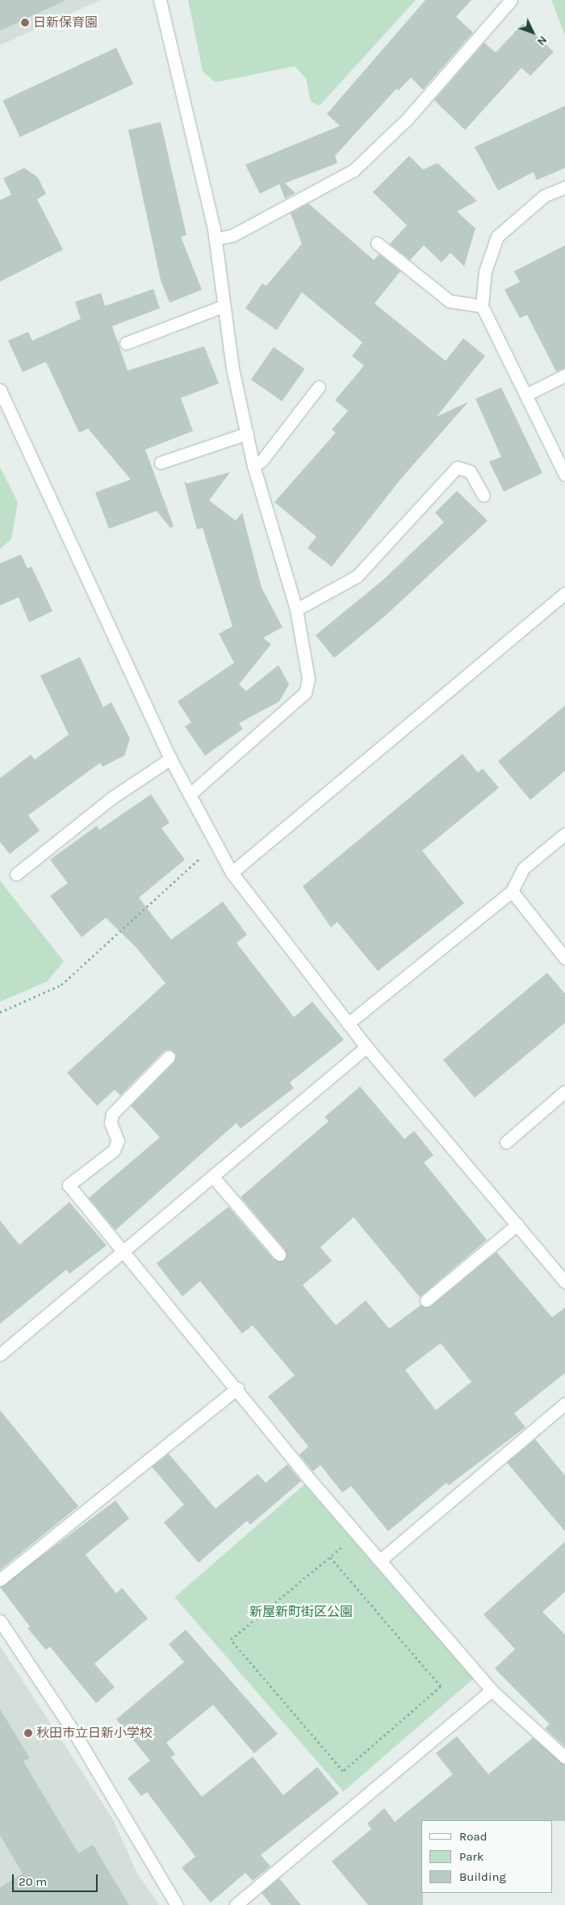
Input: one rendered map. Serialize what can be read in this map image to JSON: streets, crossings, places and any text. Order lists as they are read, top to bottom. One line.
{"parks":["新屋新町街区公園"],"places":["日新保育園","秋田市立日新小学校"],"legend":["Road","Park","Building"],"scale_bar":"20 m","north":"bottom right"}
